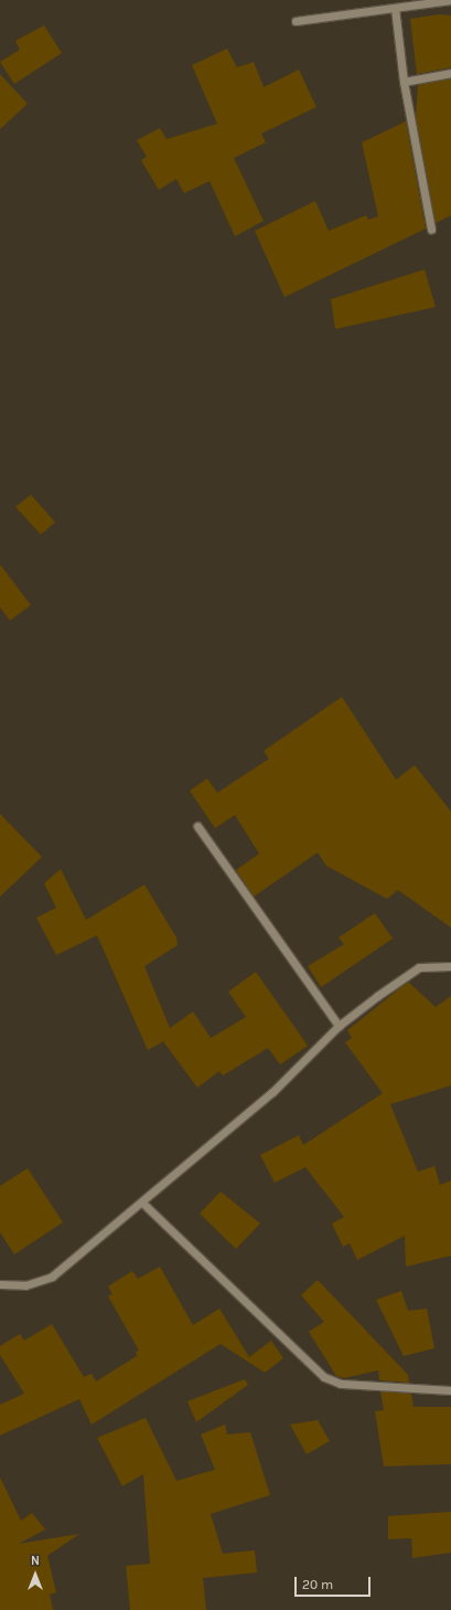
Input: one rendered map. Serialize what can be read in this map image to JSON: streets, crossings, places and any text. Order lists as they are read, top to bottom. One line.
{"scale_bar":"20 m","north":"top"}
